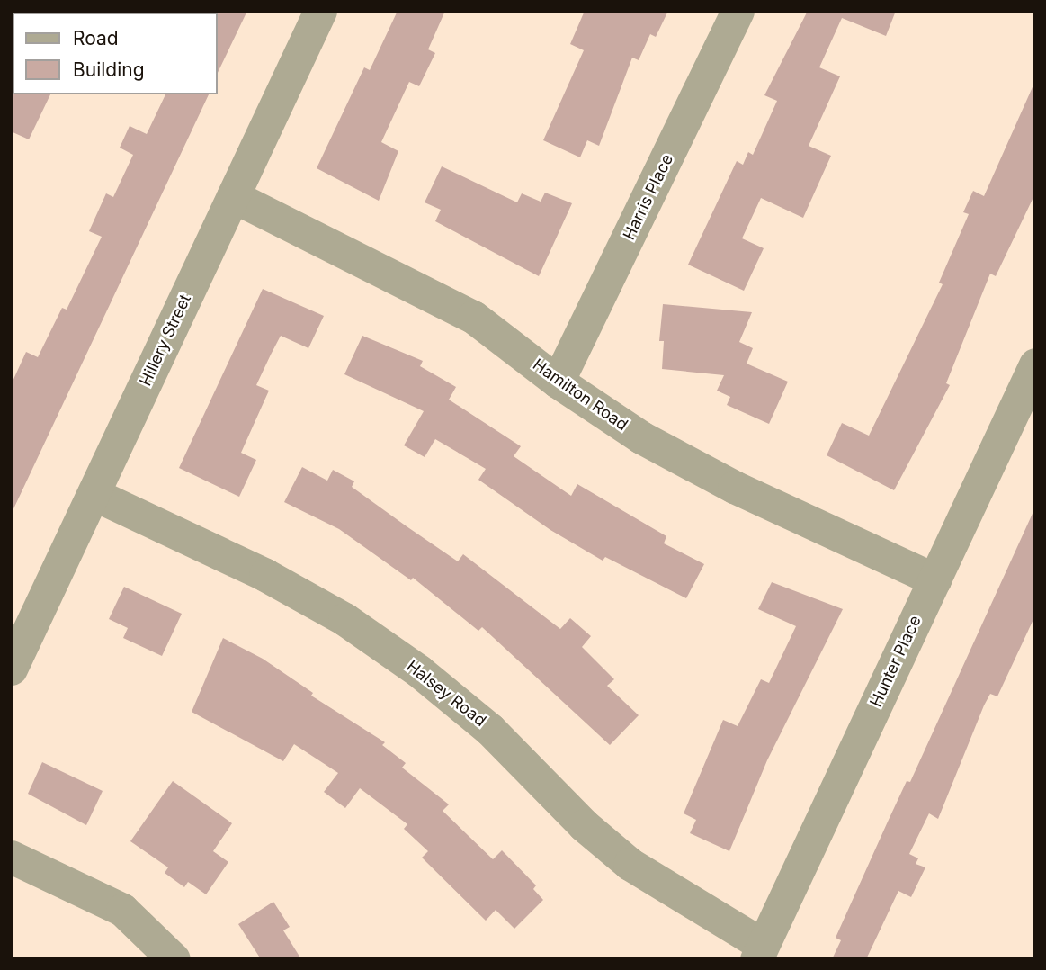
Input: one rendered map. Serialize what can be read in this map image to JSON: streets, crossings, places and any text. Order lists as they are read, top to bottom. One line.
{"streets":{"street":["Harris Place","Hillery Street","Hamilton Road","Hunter Place","Halsey Road"]},"crossings":[["Harris Place","Hamilton Road"],["Hillery Street","Hamilton Road"],["Hillery Street","Halsey Road"],["Hamilton Road","Hunter Place"],["Hunter Place","Halsey Road"]],"legend":["Road","Building"]}
